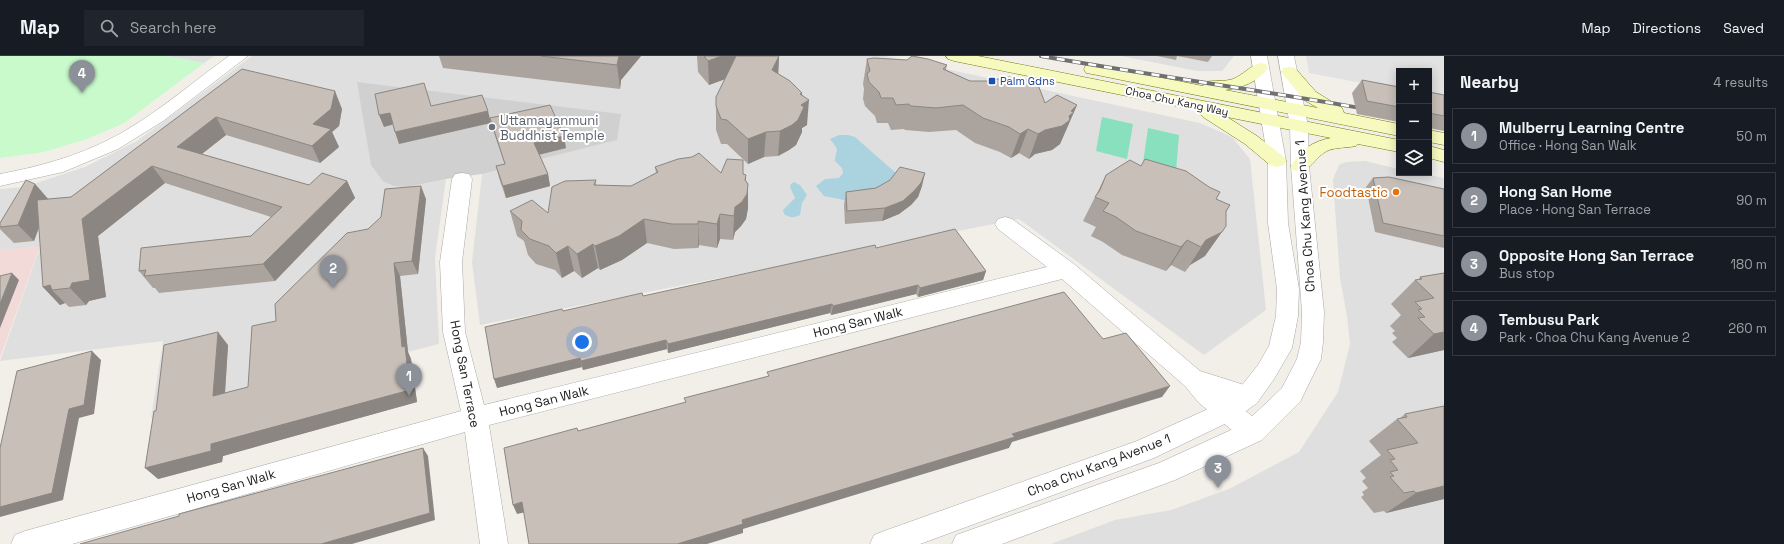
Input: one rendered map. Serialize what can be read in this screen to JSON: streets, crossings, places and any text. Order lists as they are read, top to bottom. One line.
{"streets":{"main road":["Choa Chu Kang Way"],"street":["Choa Chu Kang Avenue 1","Hong San Walk","Hong San Terrace"]},"crossings":[["Choa Chu Kang Way","Choa Chu Kang Avenue 1"],["Hong San Walk","Hong San Terrace"]],"places":{"transit":["Palm Gdns"],"other":["Uttamayanmuni Buddhist Temple","Foodtastic"]},"page":{"header":"Map","search":"Search here","nav":["Map","Directions","Saved"],"heading":["Nearby","4 results"],"pins":["4","2","1","3"],"map_buttons":["+","−"],"list":[{"mark":"1","name":"Mulberry Learning Centre","note":"Office · Hong San Walk","value":"50 m"},{"mark":"2","name":"Hong San Home","note":"Place · Hong San Terrace","value":"90 m"},{"mark":"3","name":"Opposite Hong San Terrace","note":"Bus stop","value":"180 m"},{"mark":"4","name":"Tembusu Park","note":"Park · Choa Chu Kang Avenue 2","value":"260 m"}]}}
